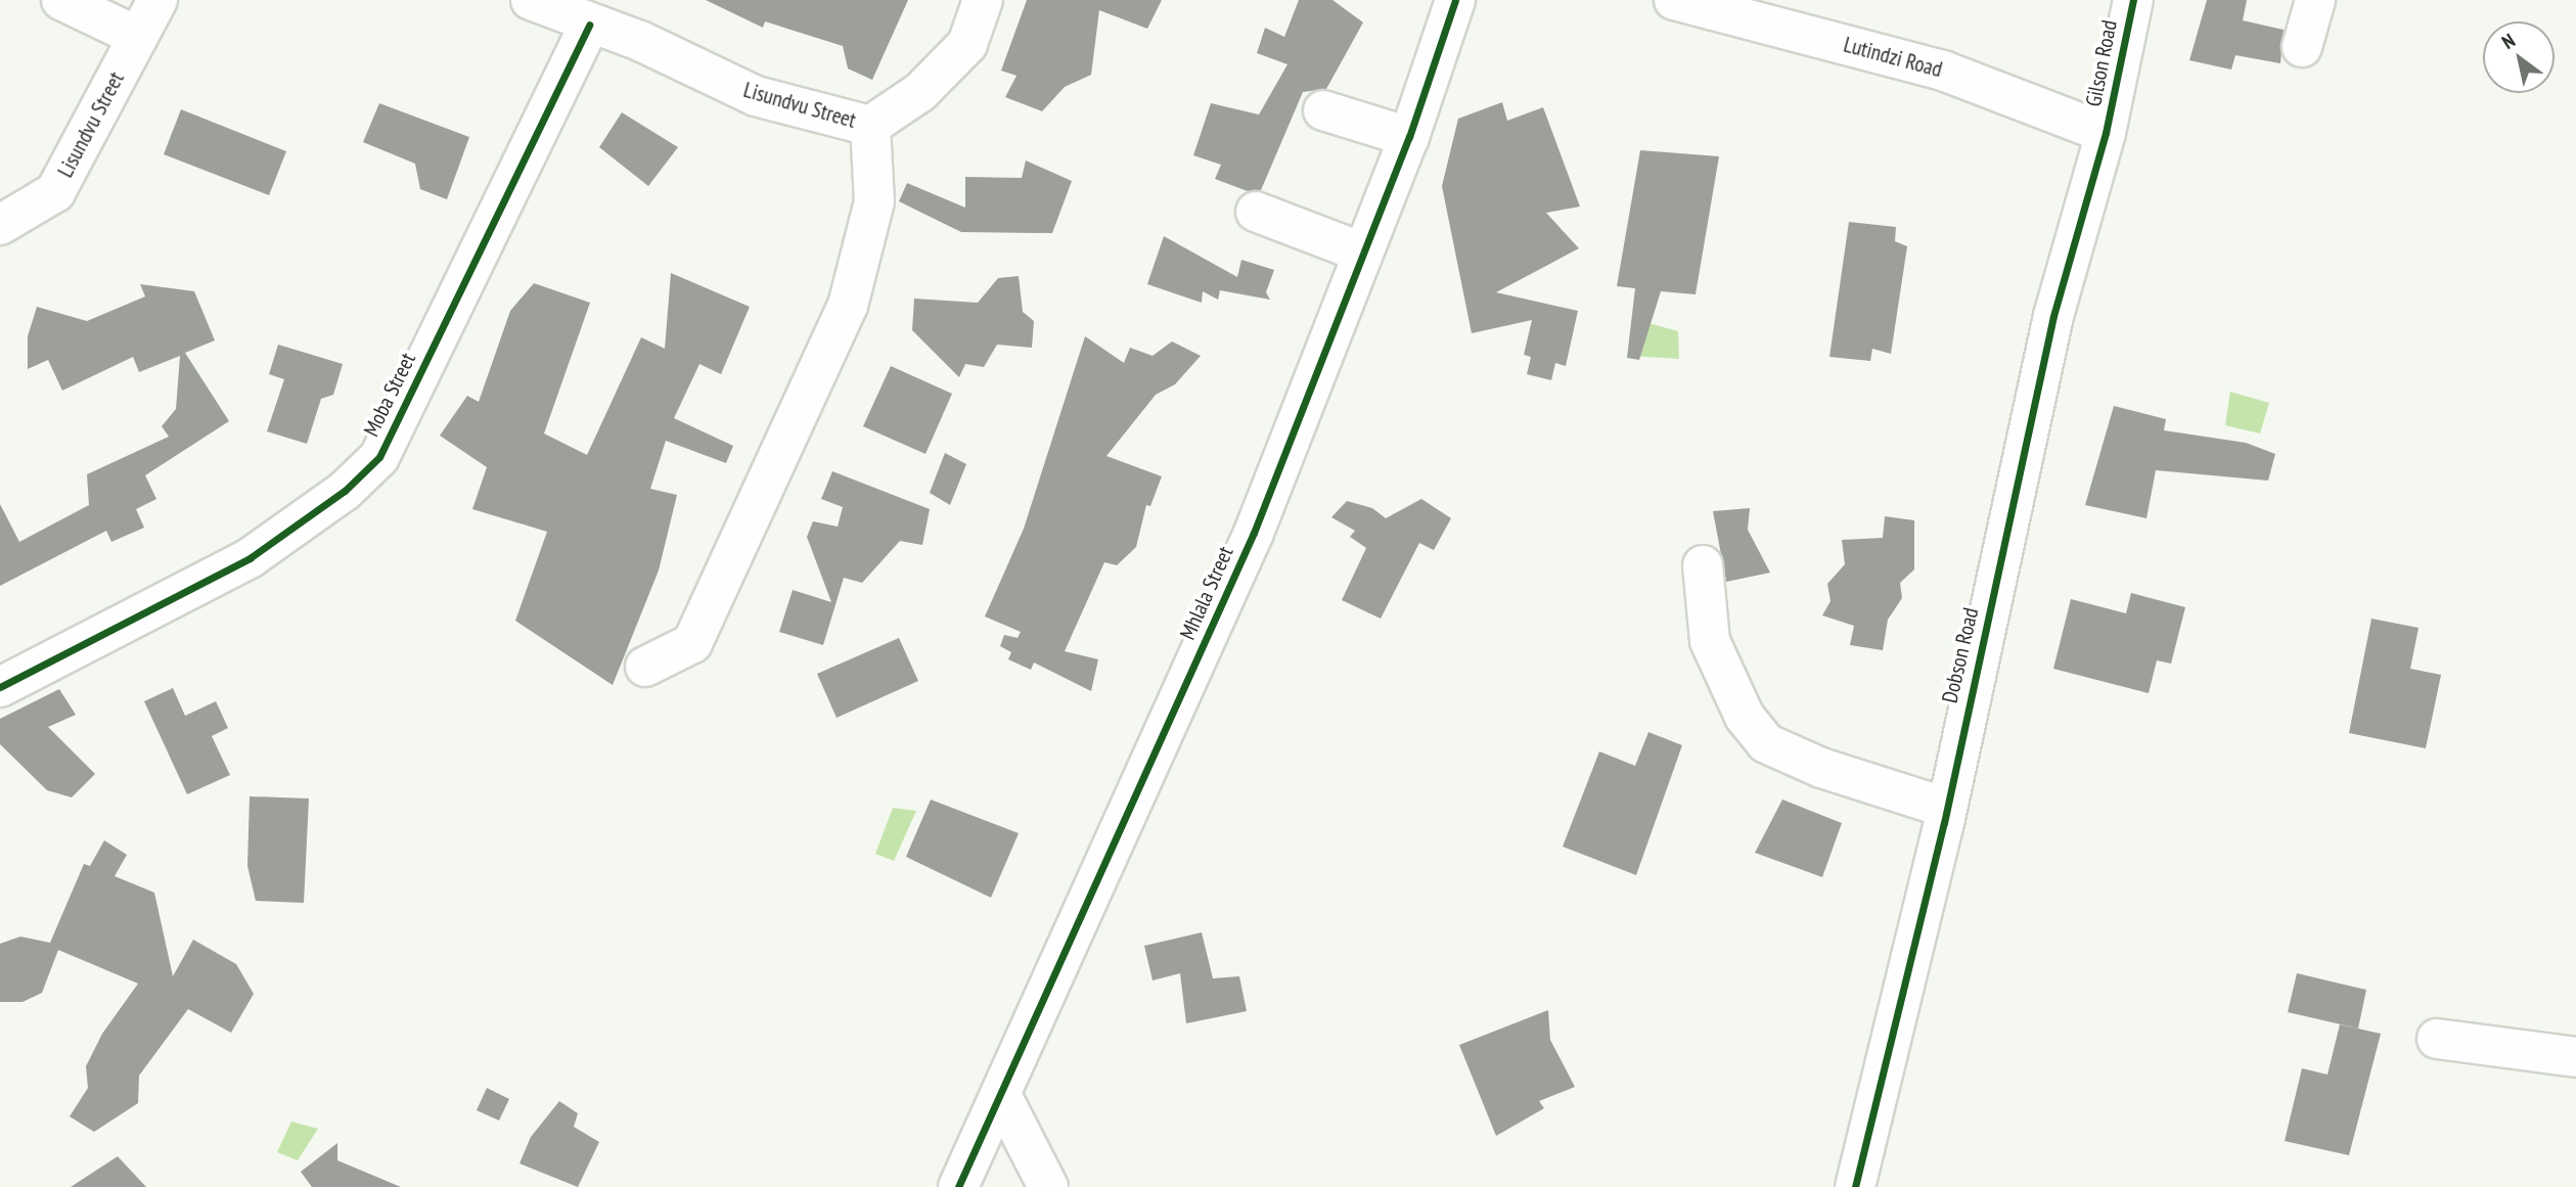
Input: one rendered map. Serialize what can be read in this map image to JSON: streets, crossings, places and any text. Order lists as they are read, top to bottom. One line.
{"streets":{"street":["Lutindzi Road","Gilson Road","Lisundvu Street","Moba Street","Mhlala Street","Dobson Road"]},"crossings":[["Lutindzi Road","Gilson Road"],["Lutindzi Road","Dobson Road"],["Gilson Road","Dobson Road"],["Lisundvu Street","Moba Street"]],"north":"top left"}
